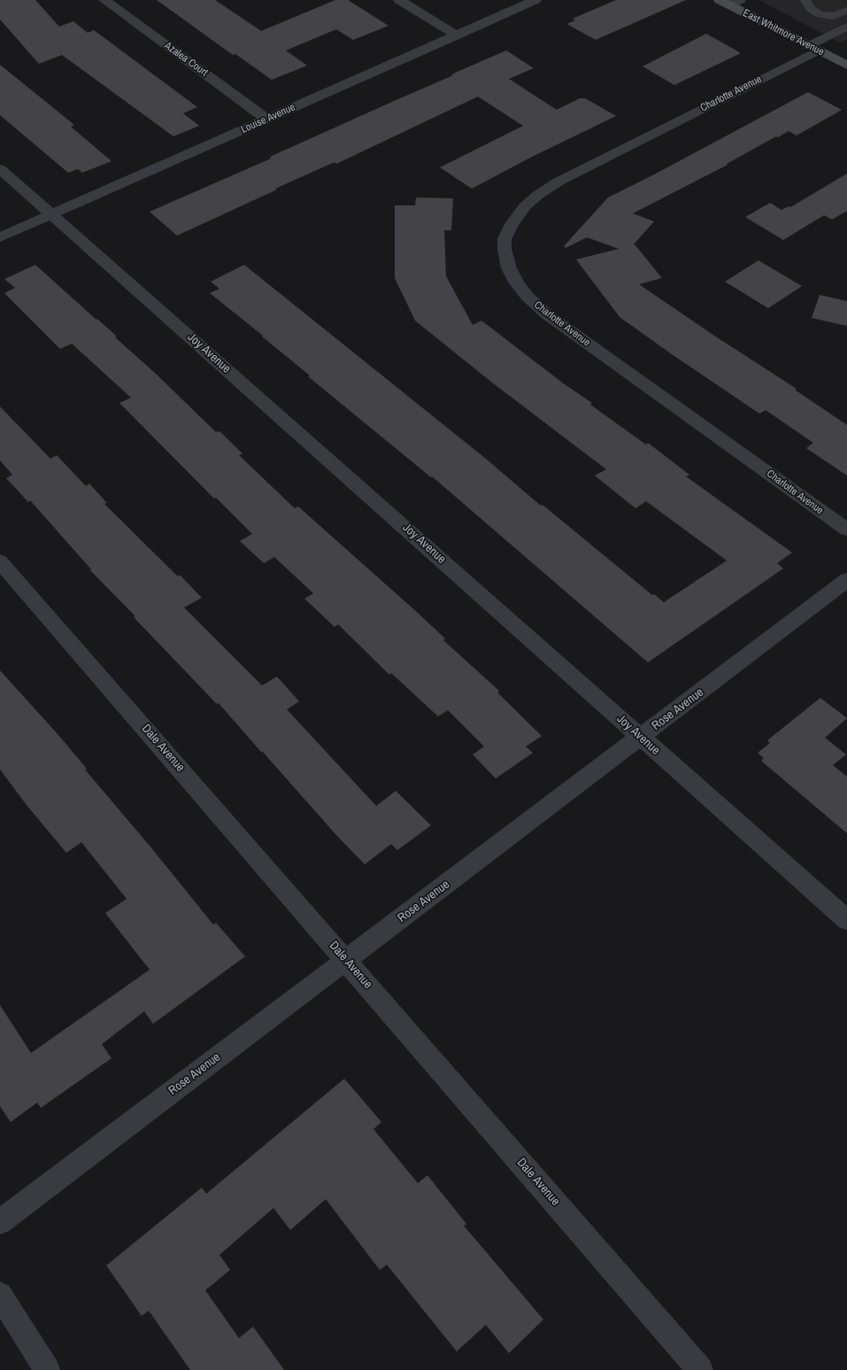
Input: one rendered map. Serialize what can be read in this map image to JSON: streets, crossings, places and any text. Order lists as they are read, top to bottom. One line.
{"streets":{"main road":["East Whitmore Avenue"],"street":["Azalea Court","Charlotte Avenue","Louise Avenue","Joy Avenue","Rose Avenue","Dale Avenue"]},"crossings":[["East Whitmore Avenue","Charlotte Avenue"],["Azalea Court","Louise Avenue"],["Louise Avenue","Joy Avenue"],["Joy Avenue","Rose Avenue"],["Rose Avenue","Dale Avenue"]]}
